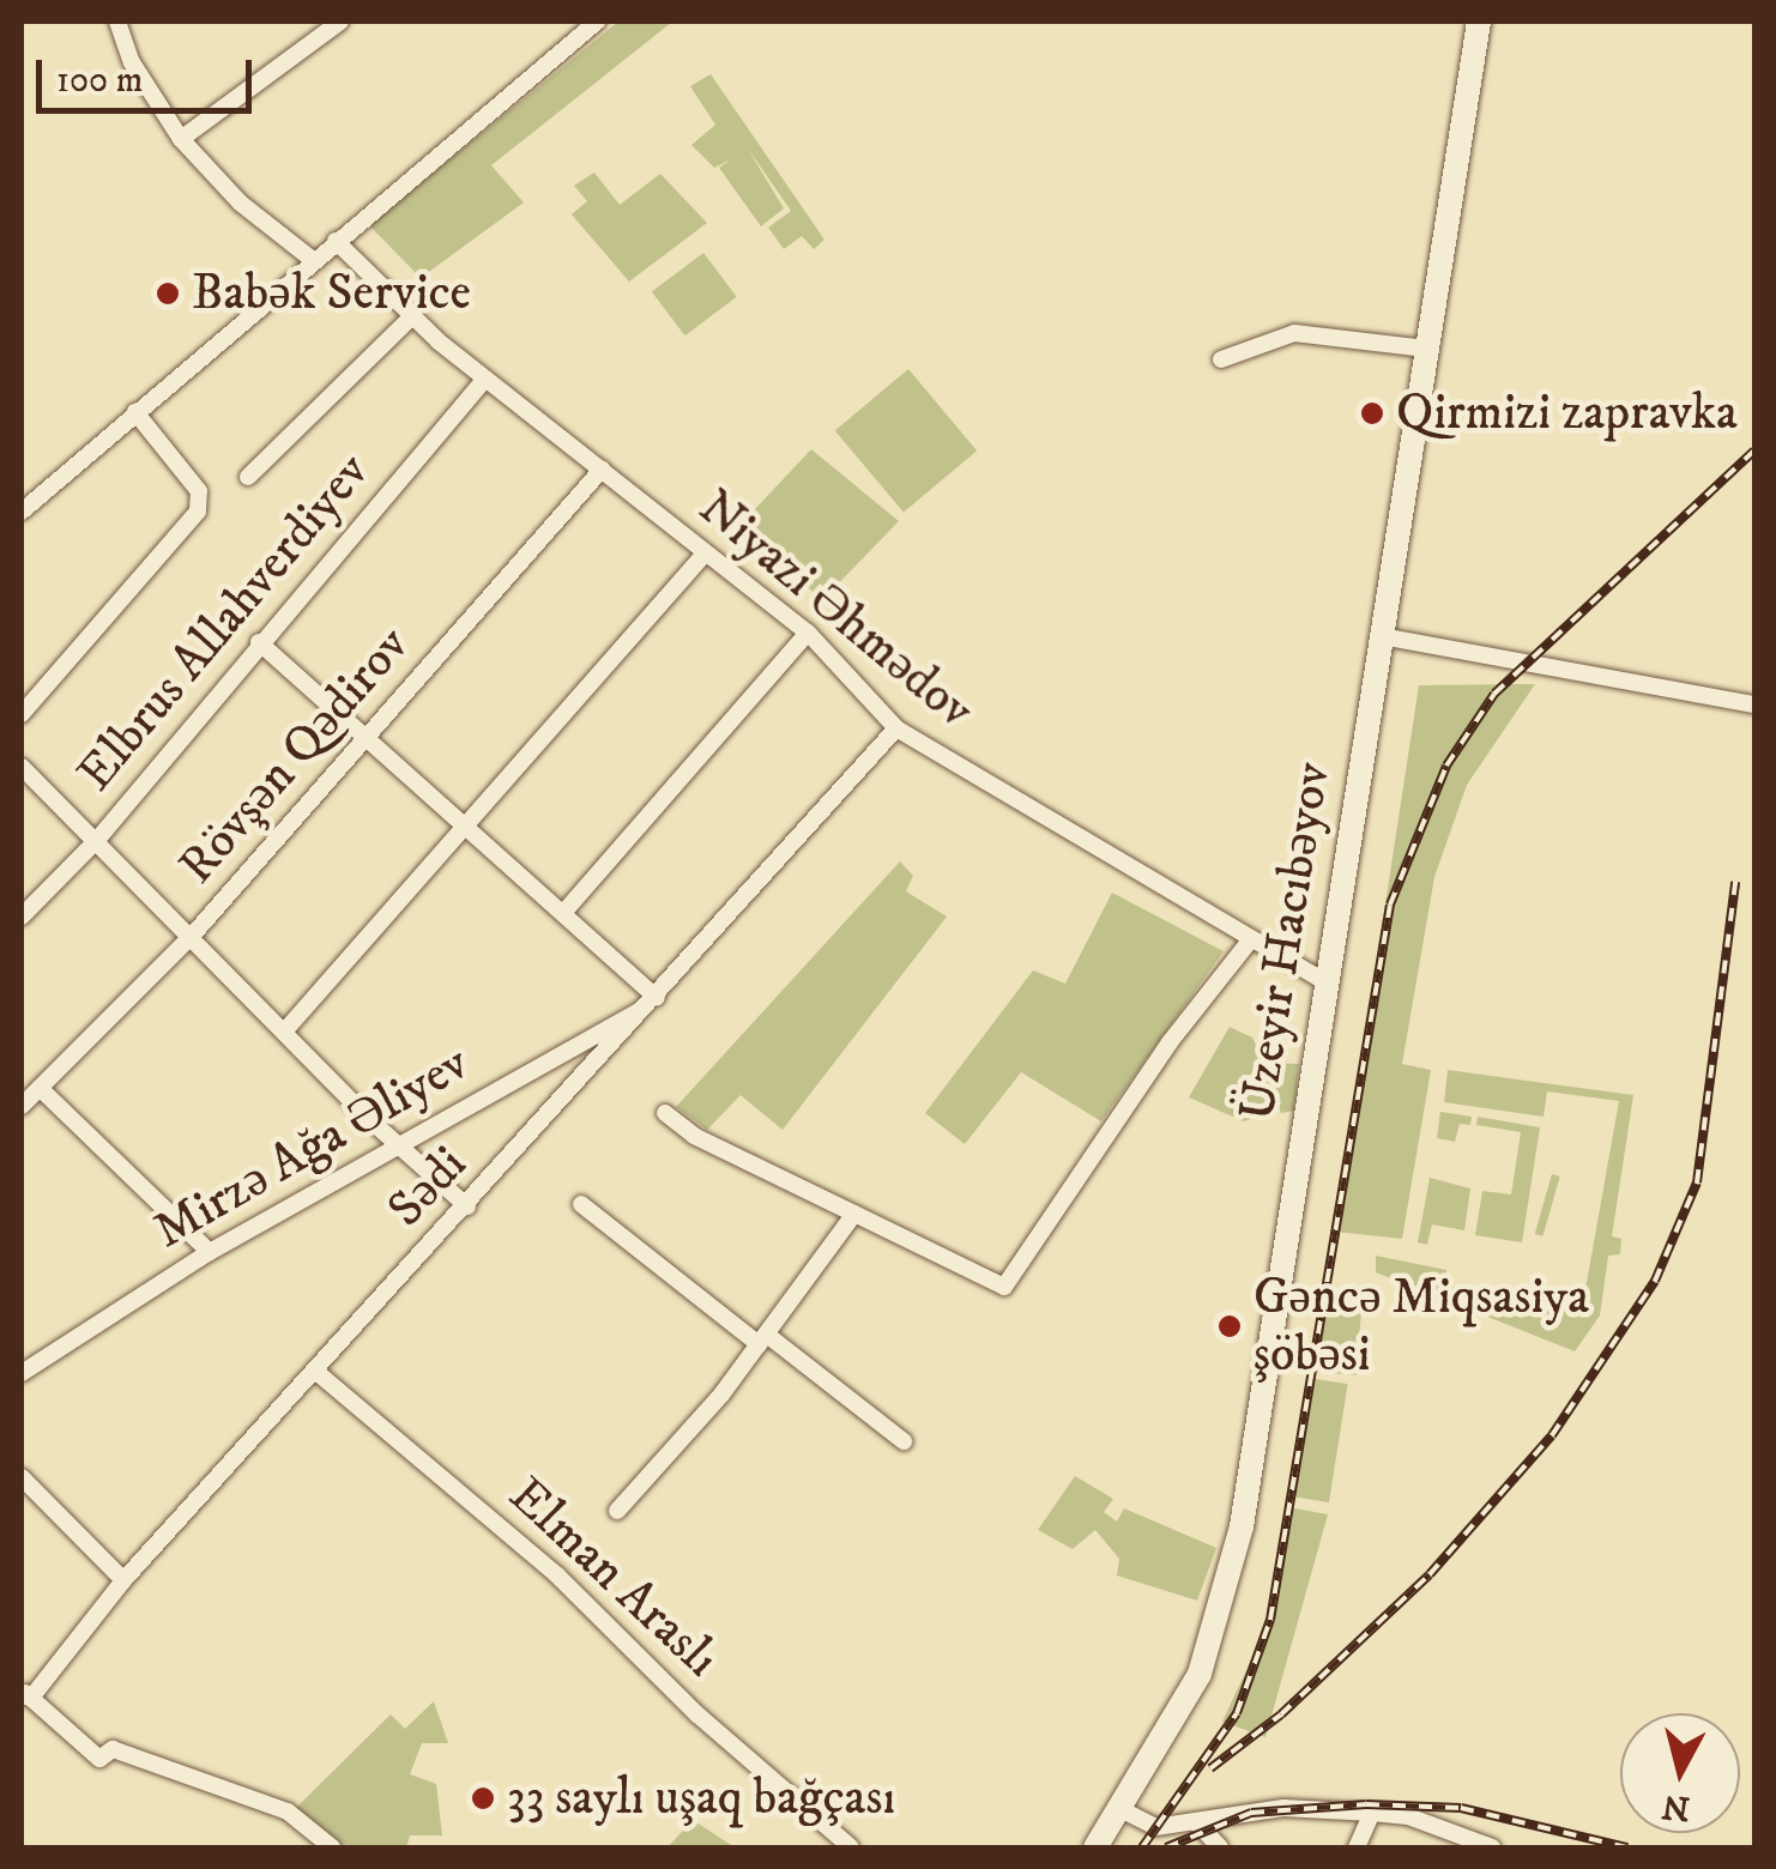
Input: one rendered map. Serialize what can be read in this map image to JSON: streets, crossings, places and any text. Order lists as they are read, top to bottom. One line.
{"streets":{"main road":["Üzeyir Hacıbəyov"],"street":["Niyazi Əhmədov","Elbrus Allahverdiyev","Rövşən Qədirov","Mirzə Ağa Əliyev","Sədi","Elman Araslı"]},"crossings":[["Niyazi Əhmədov","Elbrus Allahverdiyev"],["Niyazi Əhmədov","Rövşən Qədirov"],["Niyazi Əhmədov","Üzeyir Hacıbəyov"],["Niyazi Əhmədov","Sədi"],["Mirzə Ağa Əliyev","Sədi"],["Sədi","Elman Araslı"]],"places":["Babək Service","Qirmizi zapravka","Gəncə Miqsasiya şöbəsi","33 saylı uşaq bağçası"],"scale_bar":"100 m","north":"bottom"}
